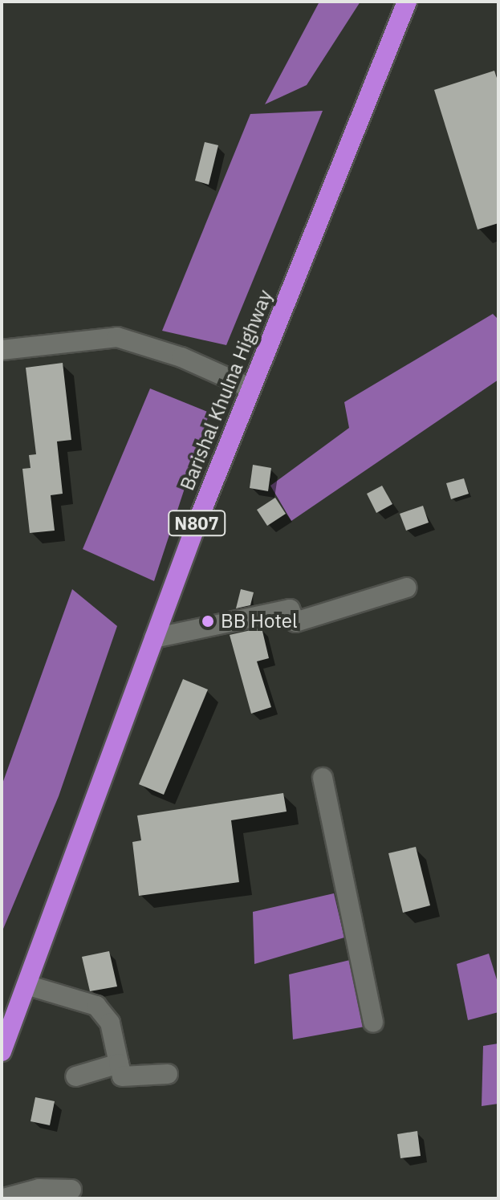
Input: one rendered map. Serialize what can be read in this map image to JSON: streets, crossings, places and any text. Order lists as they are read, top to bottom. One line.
{"streets":{"highway":["Barishal Khulna Highway","N807"]},"places":["BB Hotel"]}
